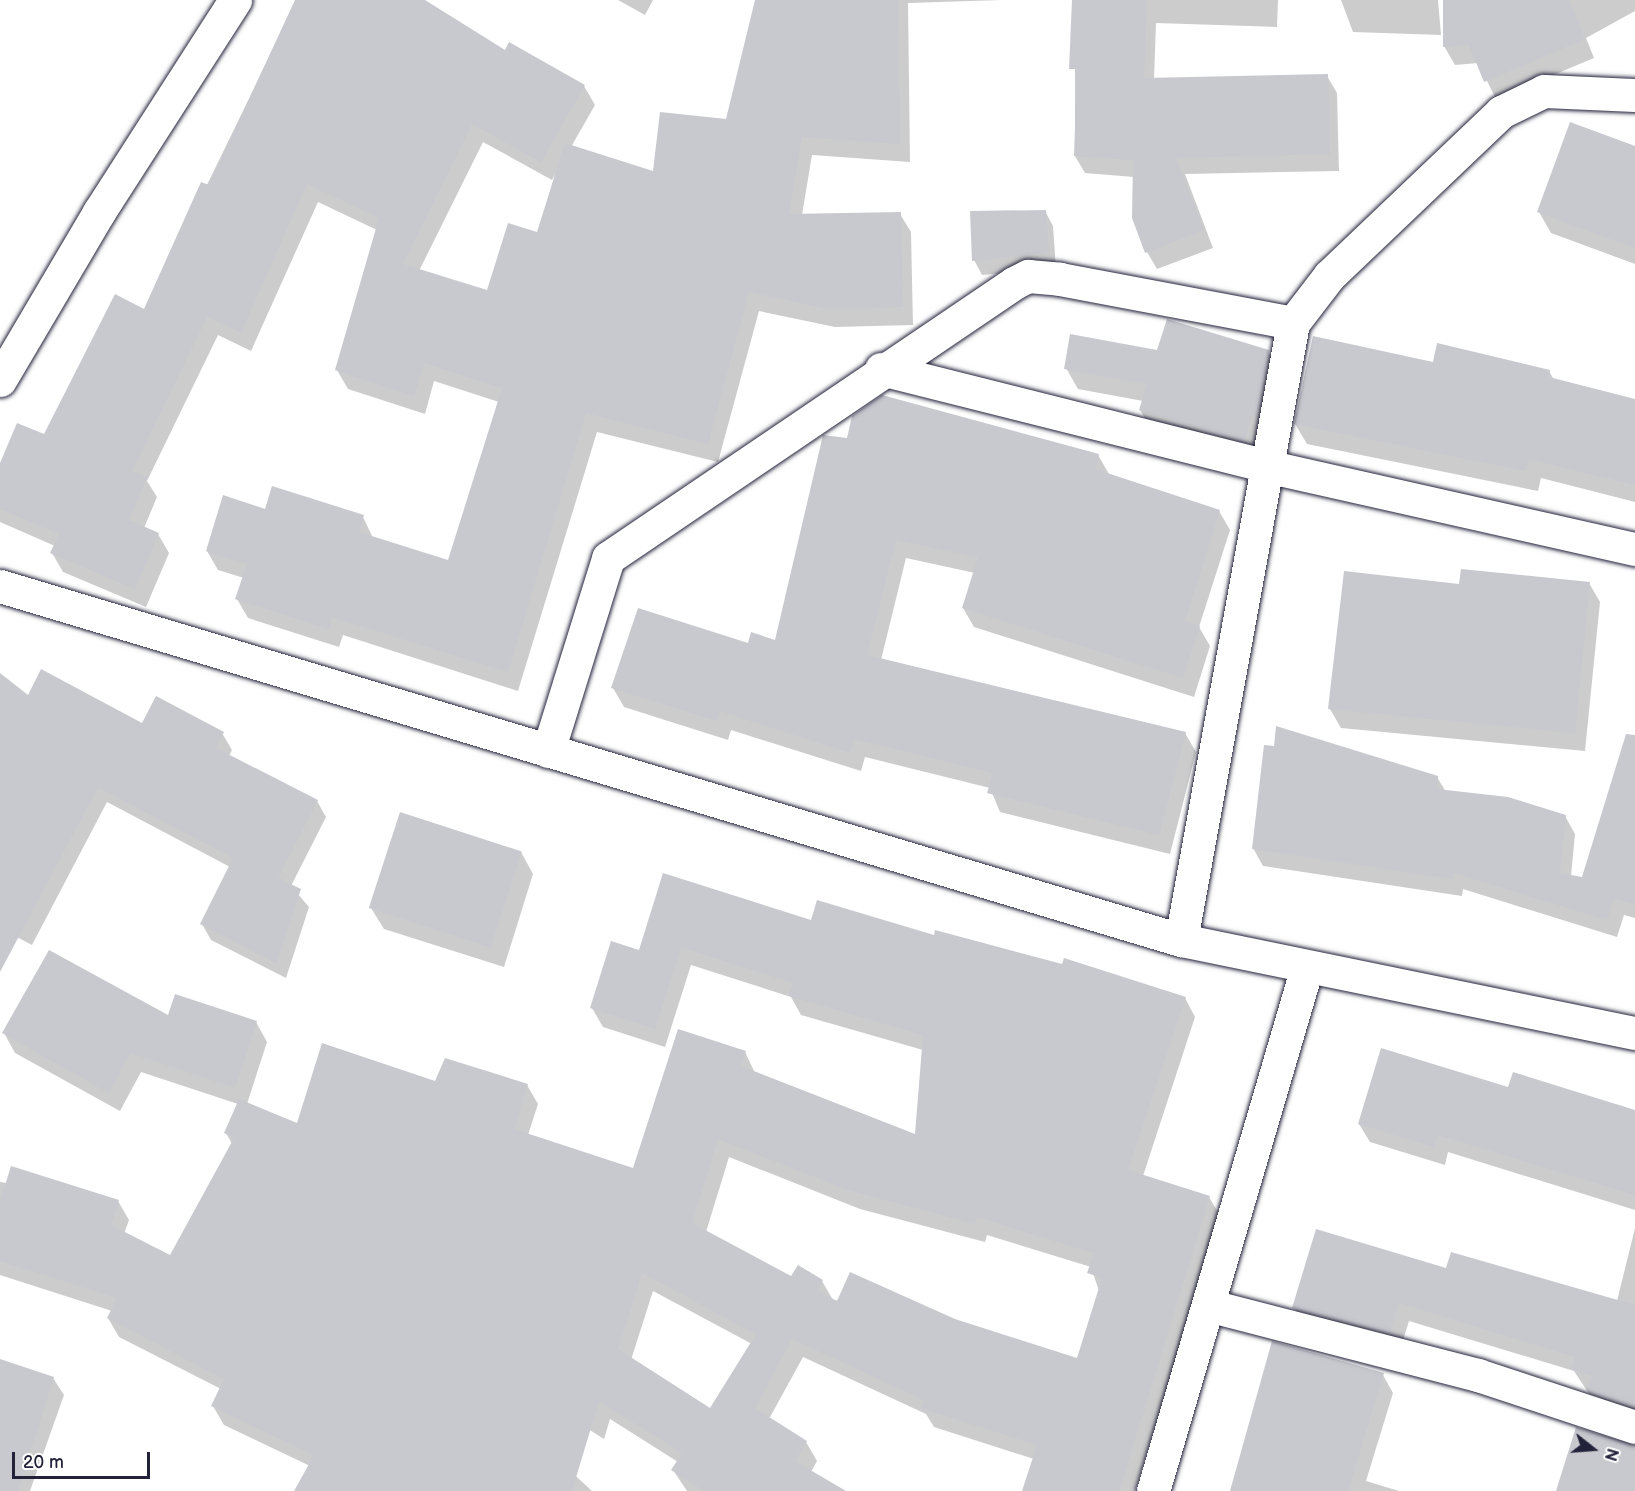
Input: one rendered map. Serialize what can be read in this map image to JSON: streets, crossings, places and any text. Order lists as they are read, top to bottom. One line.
{"scale_bar":"20 m","north":"right"}
